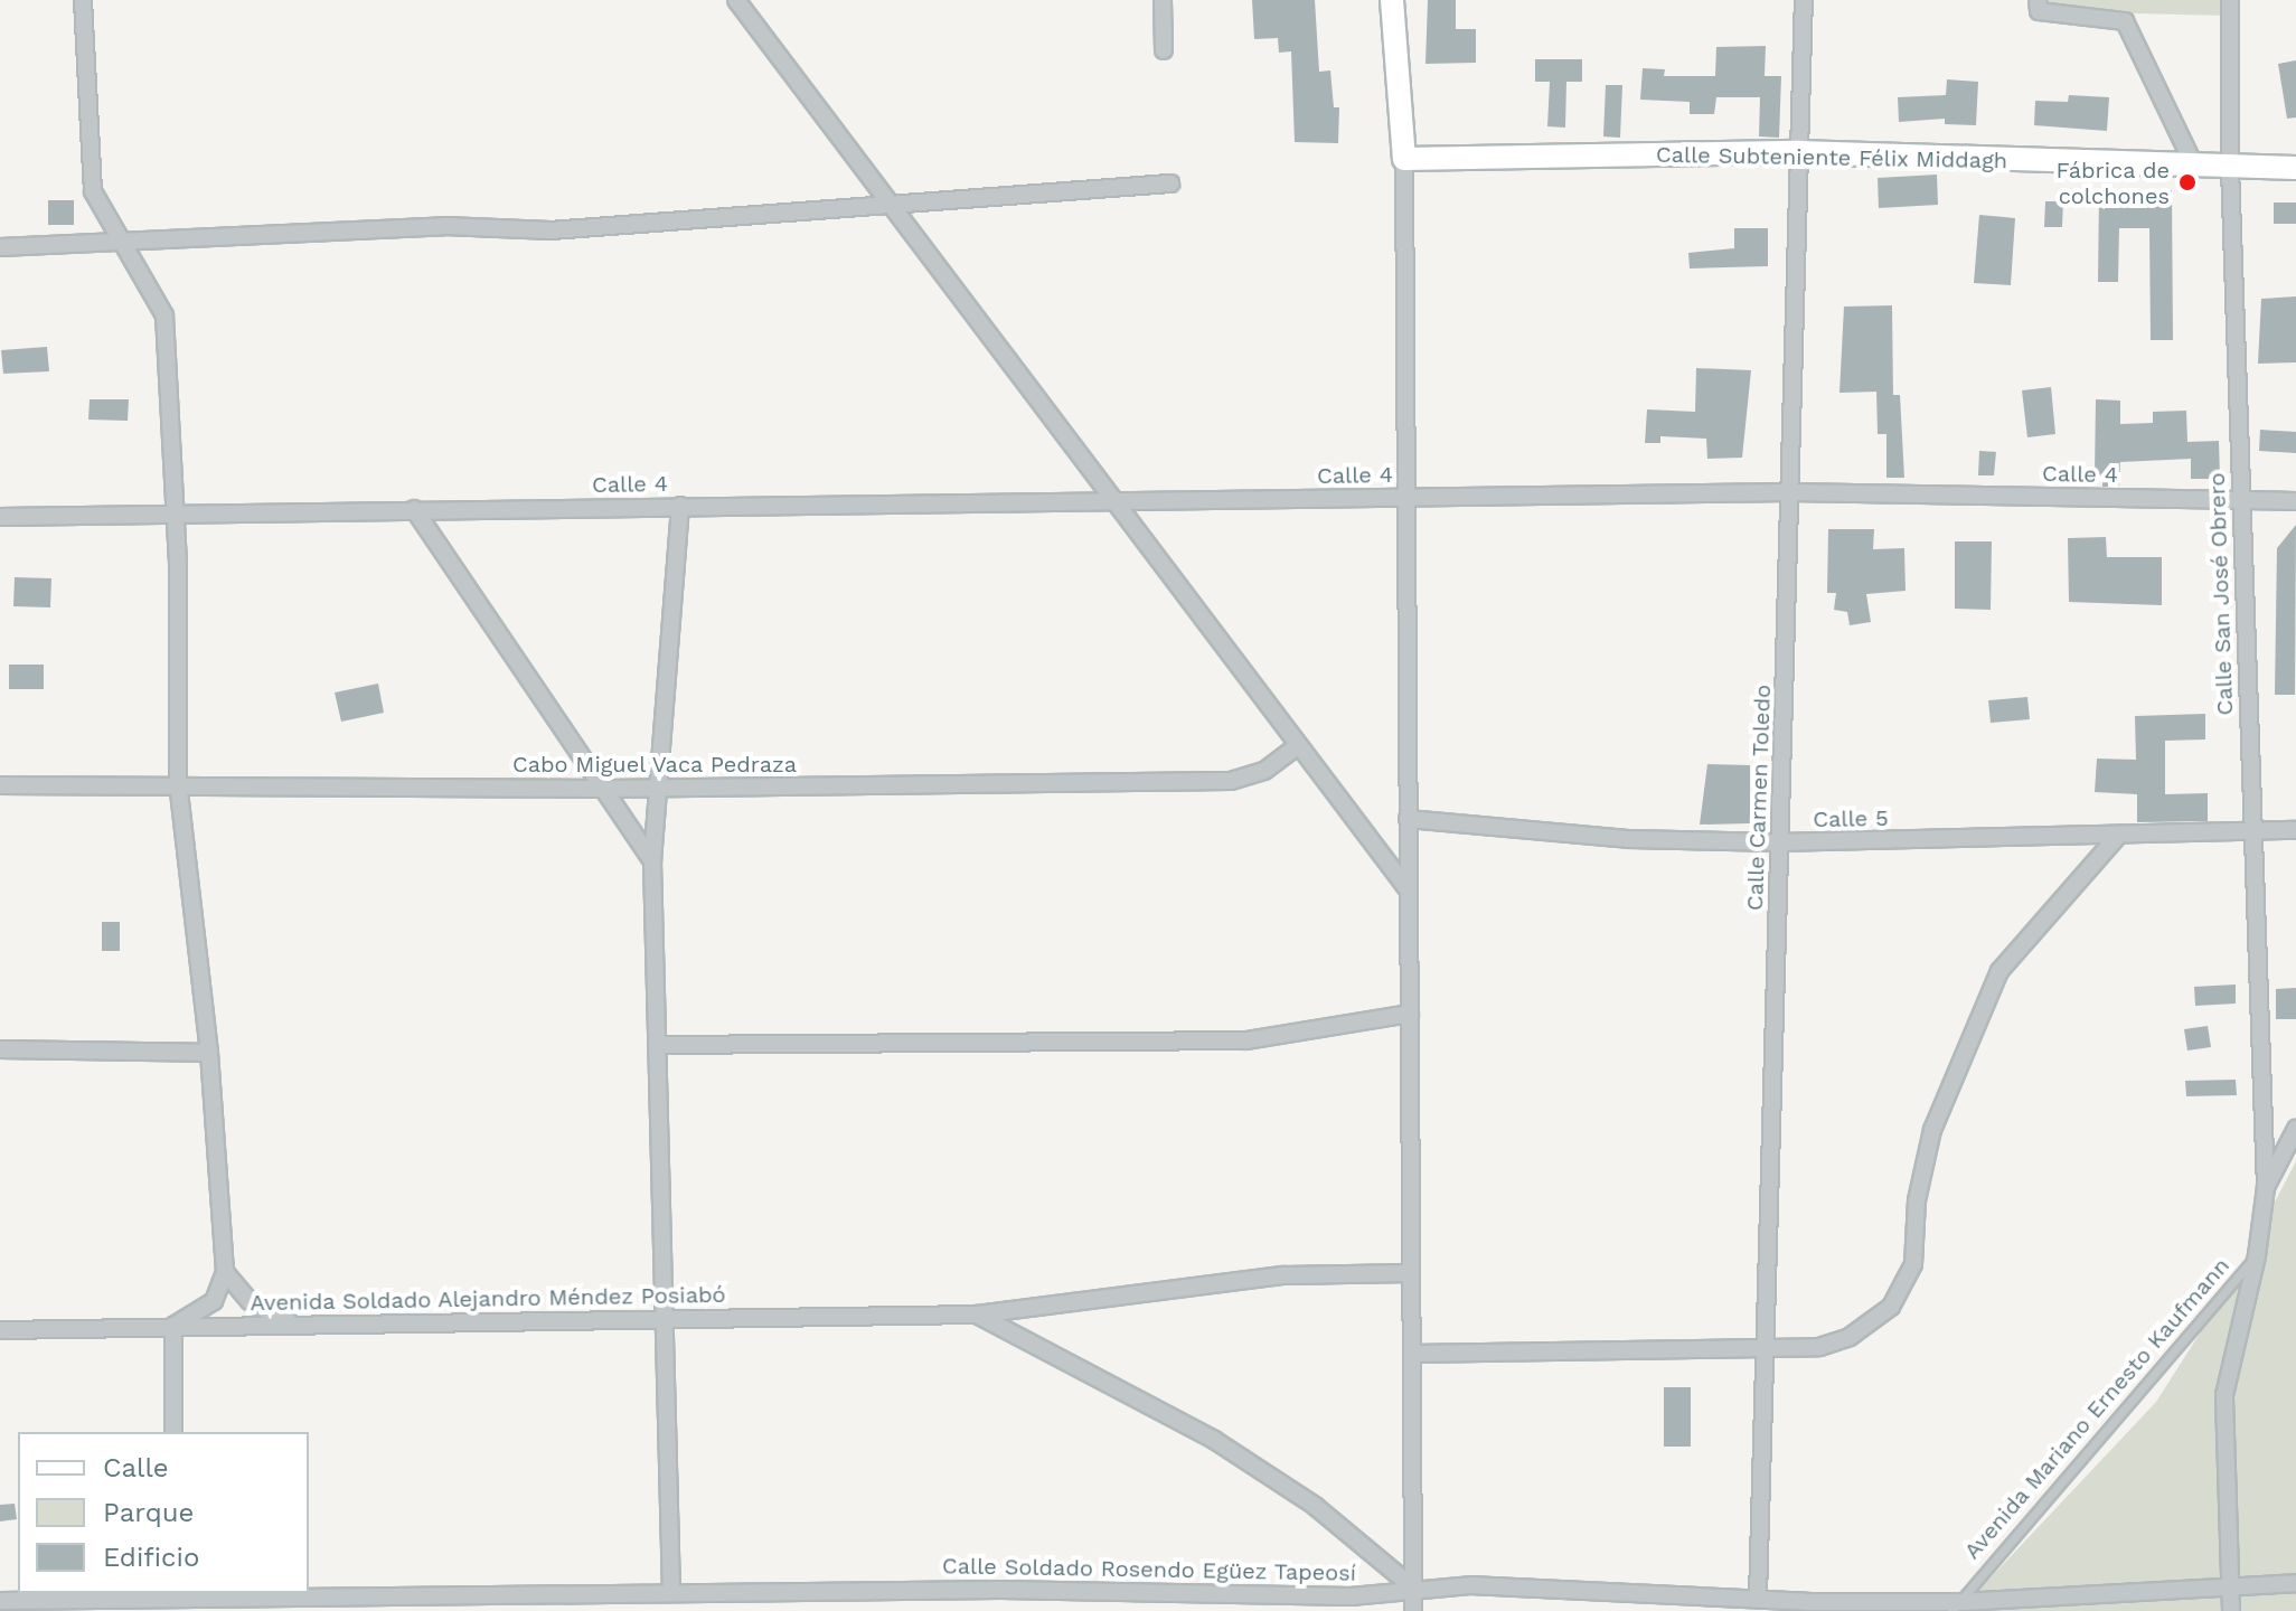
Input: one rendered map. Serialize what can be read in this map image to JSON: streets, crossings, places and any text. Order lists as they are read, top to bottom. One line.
{"streets":{"main road":["Calle Subteniente Félix Middagh"],"street":["Calle 4","Calle San José Obrero","Cabo Miguel Vaca Pedraza","Calle Carmen Toledo","Calle 5","Avenida Soldado Alejandro Méndez Posiabó","Avenida Mariano Ernesto Kaufmann","Calle Soldado Rosendo Egüez Tapeosí"]},"crossings":[["Calle Subteniente Félix Middagh","Calle San José Obrero"],["Calle Subteniente Félix Middagh","Calle Carmen Toledo"],["Calle 4","Calle San José Obrero"],["Calle 4","Calle Carmen Toledo"],["Calle San José Obrero","Calle 5"],["Calle San José Obrero","Avenida Mariano Ernesto Kaufmann"],["Calle Carmen Toledo","Calle 5"],["Calle Carmen Toledo","Calle Soldado Rosendo Egüez Tapeosí"],["Avenida Mariano Ernesto Kaufmann","Calle Soldado Rosendo Egüez Tapeosí"]],"places":["Fábrica de colchones"],"legend":["Calle","Parque","Edificio"]}
